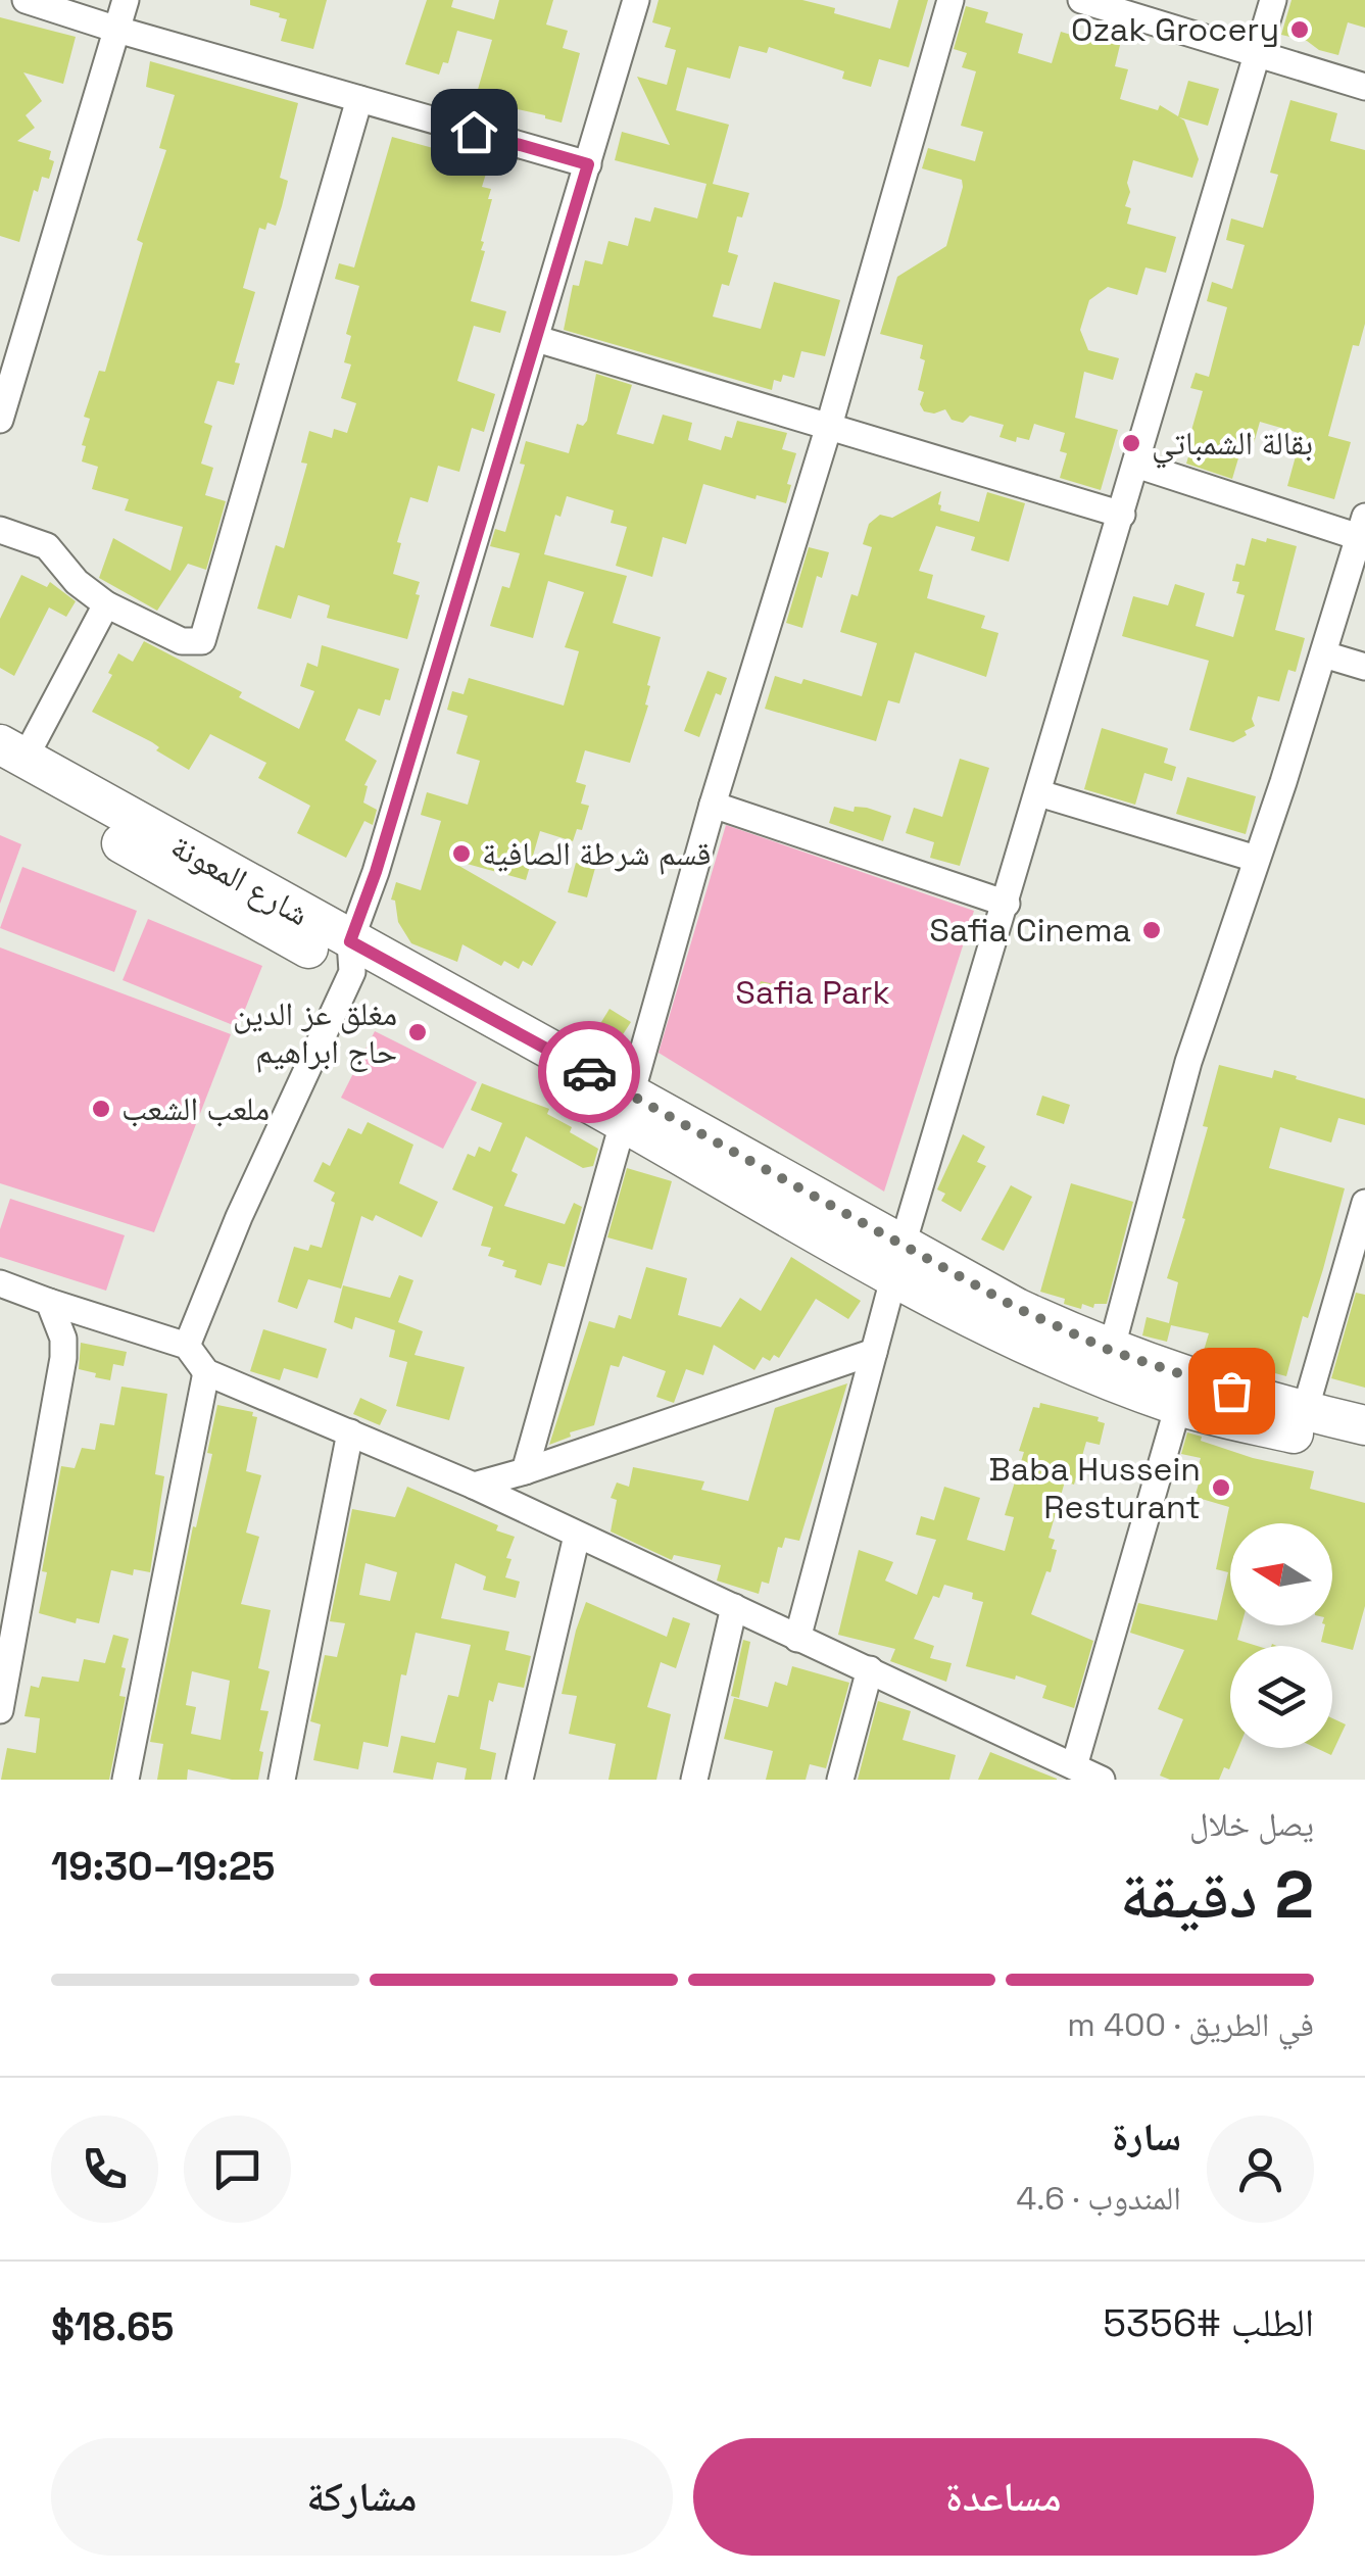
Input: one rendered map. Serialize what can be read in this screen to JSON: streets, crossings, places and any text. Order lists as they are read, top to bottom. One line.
{"streets":{"highway":["شارع المعونة"]},"parks":["Safia Park"],"places":["Ozak Grocery","بقالة الشمباتي","قسم شرطة الصافية","Safia Cinema","مغلق عز الدين حاج ابراهيم","ملعب الشعب","Baba Hussein Resturant"],"north":"left","page":{"heading":["2 دقيقة","يصل خلال","19:25–19:30"],"panel":["سارة","المندوب · 4.6","الطلب #5356","$18.65"],"bar":"في الطريق · 400 m","buttons":["مساعدة","مشاركة"]}}
